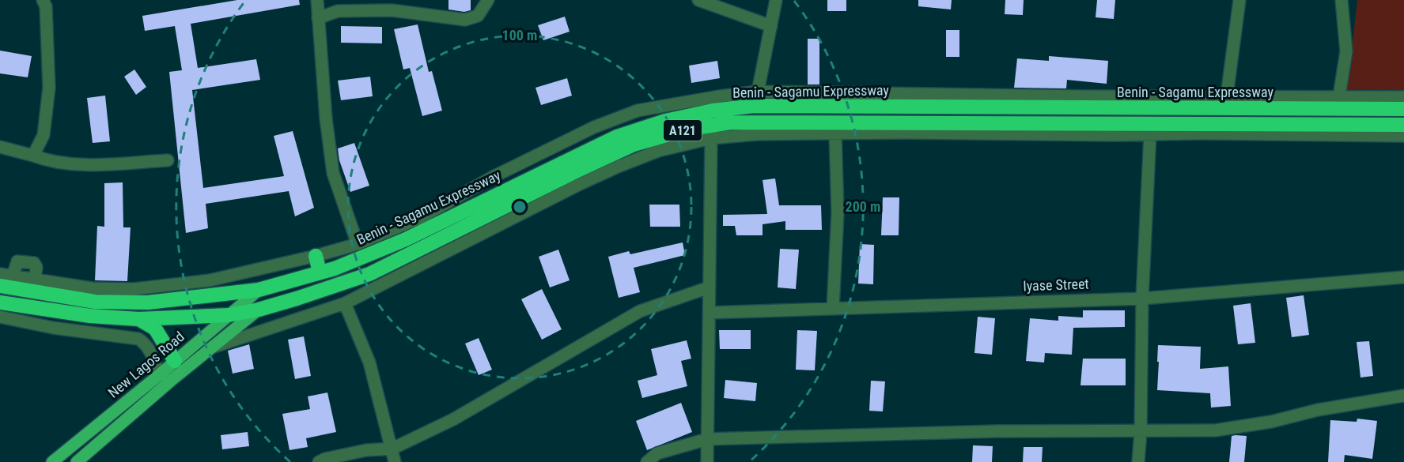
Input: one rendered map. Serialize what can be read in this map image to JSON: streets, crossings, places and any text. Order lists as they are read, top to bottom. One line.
{"streets":{"highway":["Benin - Sagamu Expressway","A121"],"main road":["New Lagos Road"],"street":["Iyase Street"]},"crossings":[["Benin - Sagamu Expressway","New Lagos Road"],["A121","New Lagos Road"]],"rings":["100 m","200 m"]}
